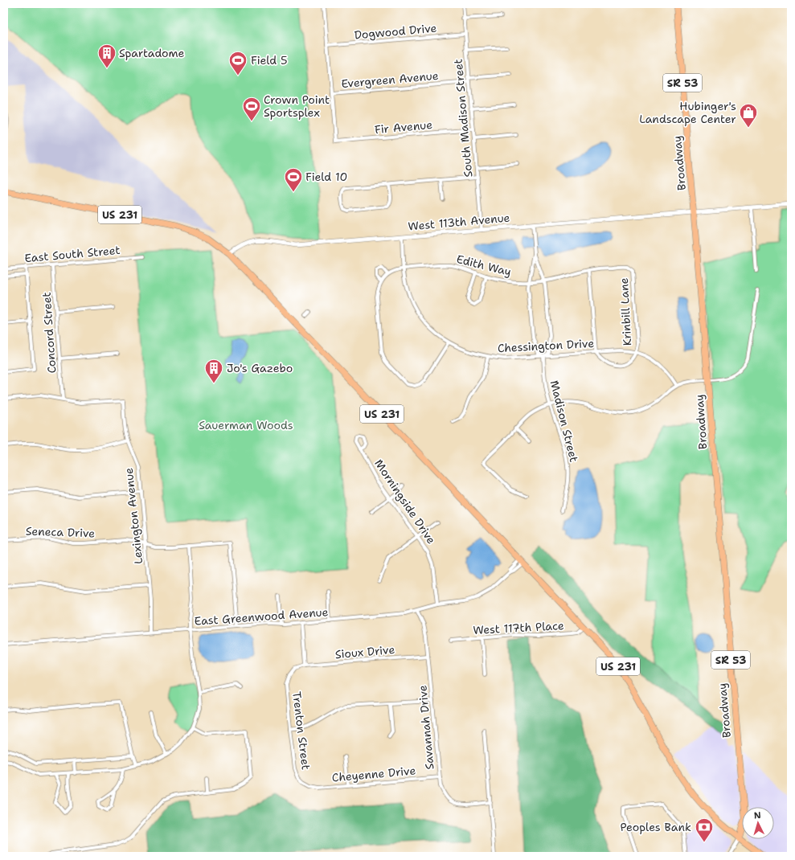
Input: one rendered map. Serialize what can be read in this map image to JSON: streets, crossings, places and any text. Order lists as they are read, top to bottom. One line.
{"streets":{"main road":["SR 53","Broadway","US 231"],"street":["Dogwood Drive","Evergreen Avenue","South Madison Street","Fir Avenue","West 113th Avenue","East South Street","Edith Way","Krinbill Lane","Concord Street","Chessington Drive","Madison Street","Morningside Drive","Lexington Avenue","Seneca Drive","East Greenwood Avenue","West 117th Place","Sioux Drive","Savannah Drive","Trenton Street","Cheyenne Drive"]},"crossings":[["Dogwood Drive","South Madison Street"],["Evergreen Avenue","South Madison Street"],["Evergreen Avenue","Fir Avenue"],["South Madison Street","Fir Avenue"],["South Madison Street","West 113th Avenue"],["Broadway","US 231"],["Broadway","West 113th Avenue"],["US 231","West 113th Avenue"],["US 231","East Greenwood Avenue"],["US 231","West 117th Place"],["West 113th Avenue","Chessington Drive"],["West 113th Avenue","Madison Street"],["East South Street","Concord Street"],["Edith Way","Krinbill Lane"],["Edith Way","Chessington Drive"],["Edith Way","Madison Street"],["Krinbill Lane","Chessington Drive"],["Concord Street","Lexington Avenue"],["Chessington Drive","Madison Street"],["Morningside Drive","East Greenwood Avenue"],["Lexington Avenue","Seneca Drive"],["Lexington Avenue","East Greenwood Avenue"],["Seneca Drive","East Greenwood Avenue"],["East Greenwood Avenue","Savannah Drive"],["Sioux Drive","Savannah Drive"],["Sioux Drive","Trenton Street"],["Savannah Drive","Cheyenne Drive"],["Trenton Street","Cheyenne Drive"]],"parks":["Sauerman Woods"],"places":{"building":["Spartadome","Jo's Gazebo"],"sports":["Field 5","Crown Point Sportsplex","Field 10"],"shop":["Hubinger's Landscape Center"],"bank":["Peoples Bank"]},"north":"top"}
